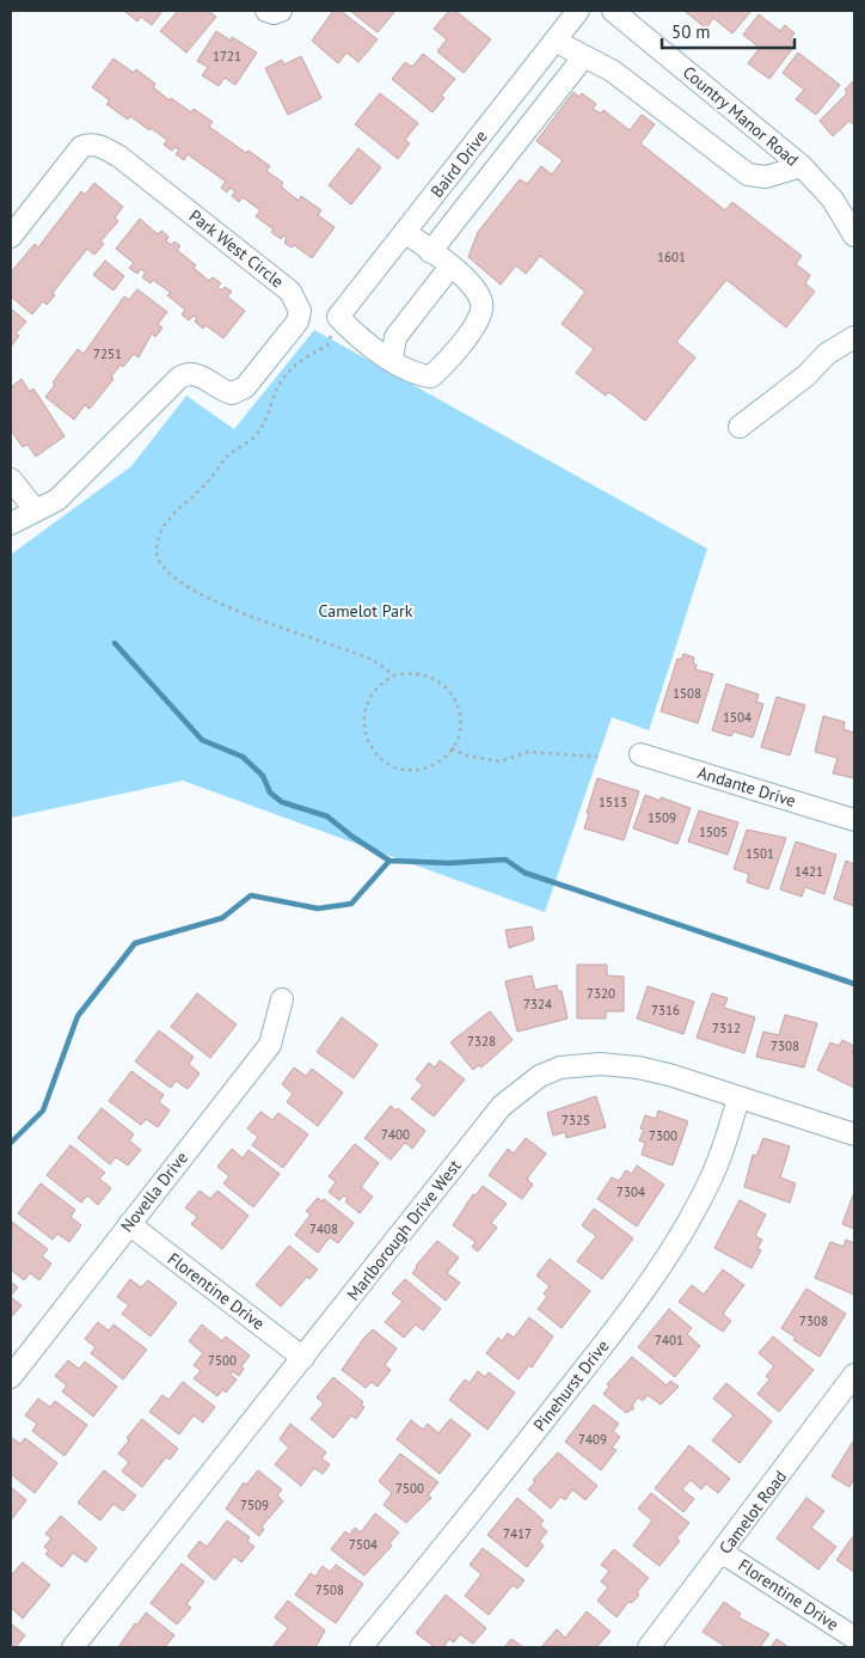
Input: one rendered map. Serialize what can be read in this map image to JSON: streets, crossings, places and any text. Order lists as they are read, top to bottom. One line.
{"streets":{"street":["Country Manor Road","Baird Drive","Park West Circle","Andante Drive","Novella Drive","Marlborough Drive West","Florentine Drive","Pinehurst Drive","Camelot Road"]},"crossings":[["Novella Drive","Florentine Drive"],["Marlborough Drive West","Florentine Drive"],["Marlborough Drive West","Pinehurst Drive"],["Florentine Drive","Camelot Road"]],"parks":["Camelot Park"],"house_numbers":["1721","1601","7251","1508","1504","1513","1509","1505","1501","1421","7320","7324","7316","7312","7328","7308","7325","7400","7300","7304","7408","7308","7401","7500","7409","7500","7509","7417","7504","7508"],"scale_bar":"50 m"}
